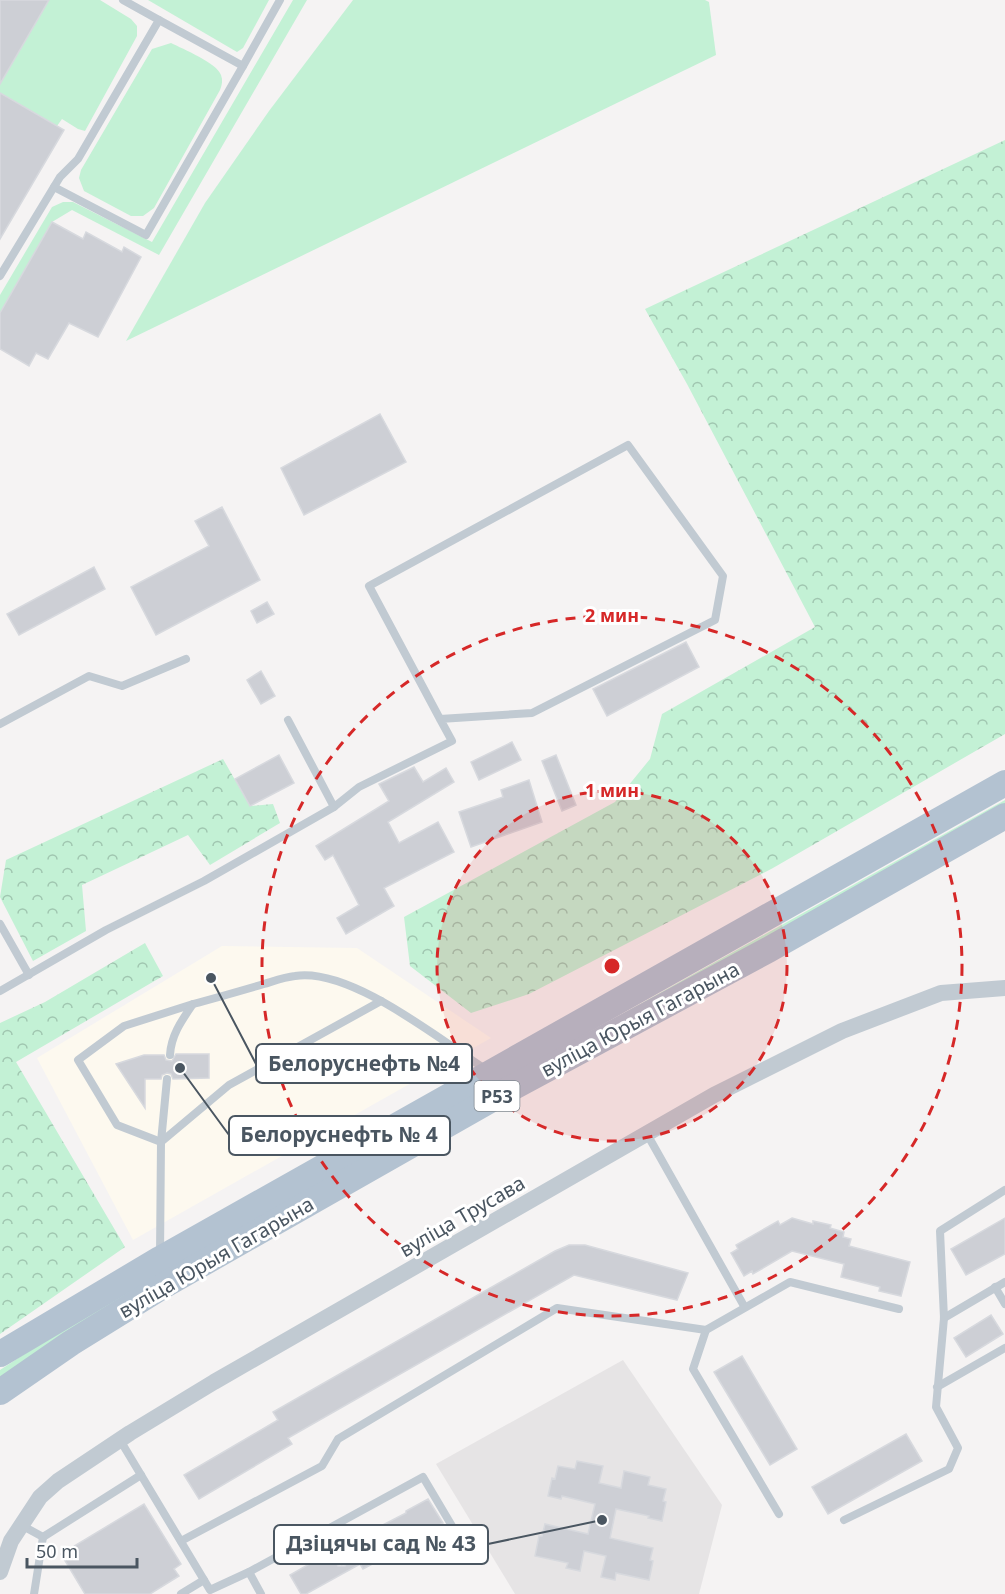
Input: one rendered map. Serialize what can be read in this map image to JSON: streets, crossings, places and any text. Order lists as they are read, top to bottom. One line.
{"streets":{"main road":["вуліца Юрыя Гагарына","Р53"],"street":["вуліца Трусава"]},"places":["Белоруснефть №4","Белоруснефть № 4","Дзіцячы сад № 43"],"scale_bar":"50 m","rings":["2 мин","1 мин"]}
